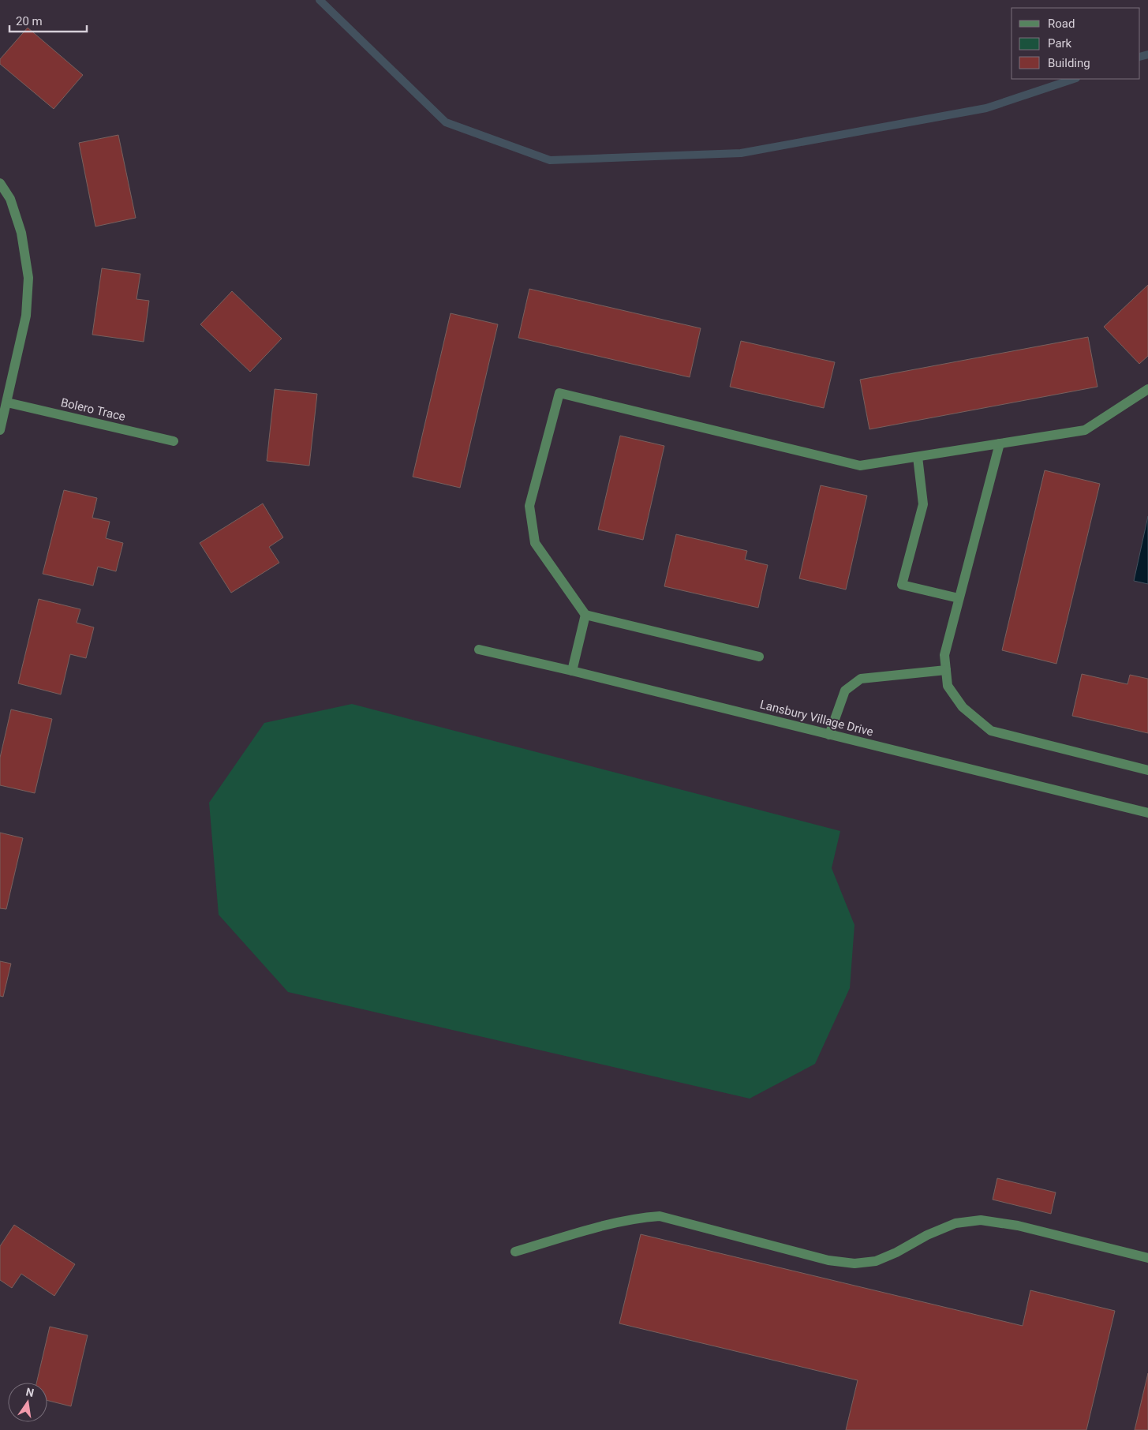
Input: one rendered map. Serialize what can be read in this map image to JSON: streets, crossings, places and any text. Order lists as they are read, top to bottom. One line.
{"streets":{"street":["Bolero Trace","Lansbury Village Drive"]},"legend":["Road","Park","Building"],"scale_bar":"20 m","north":"top"}
